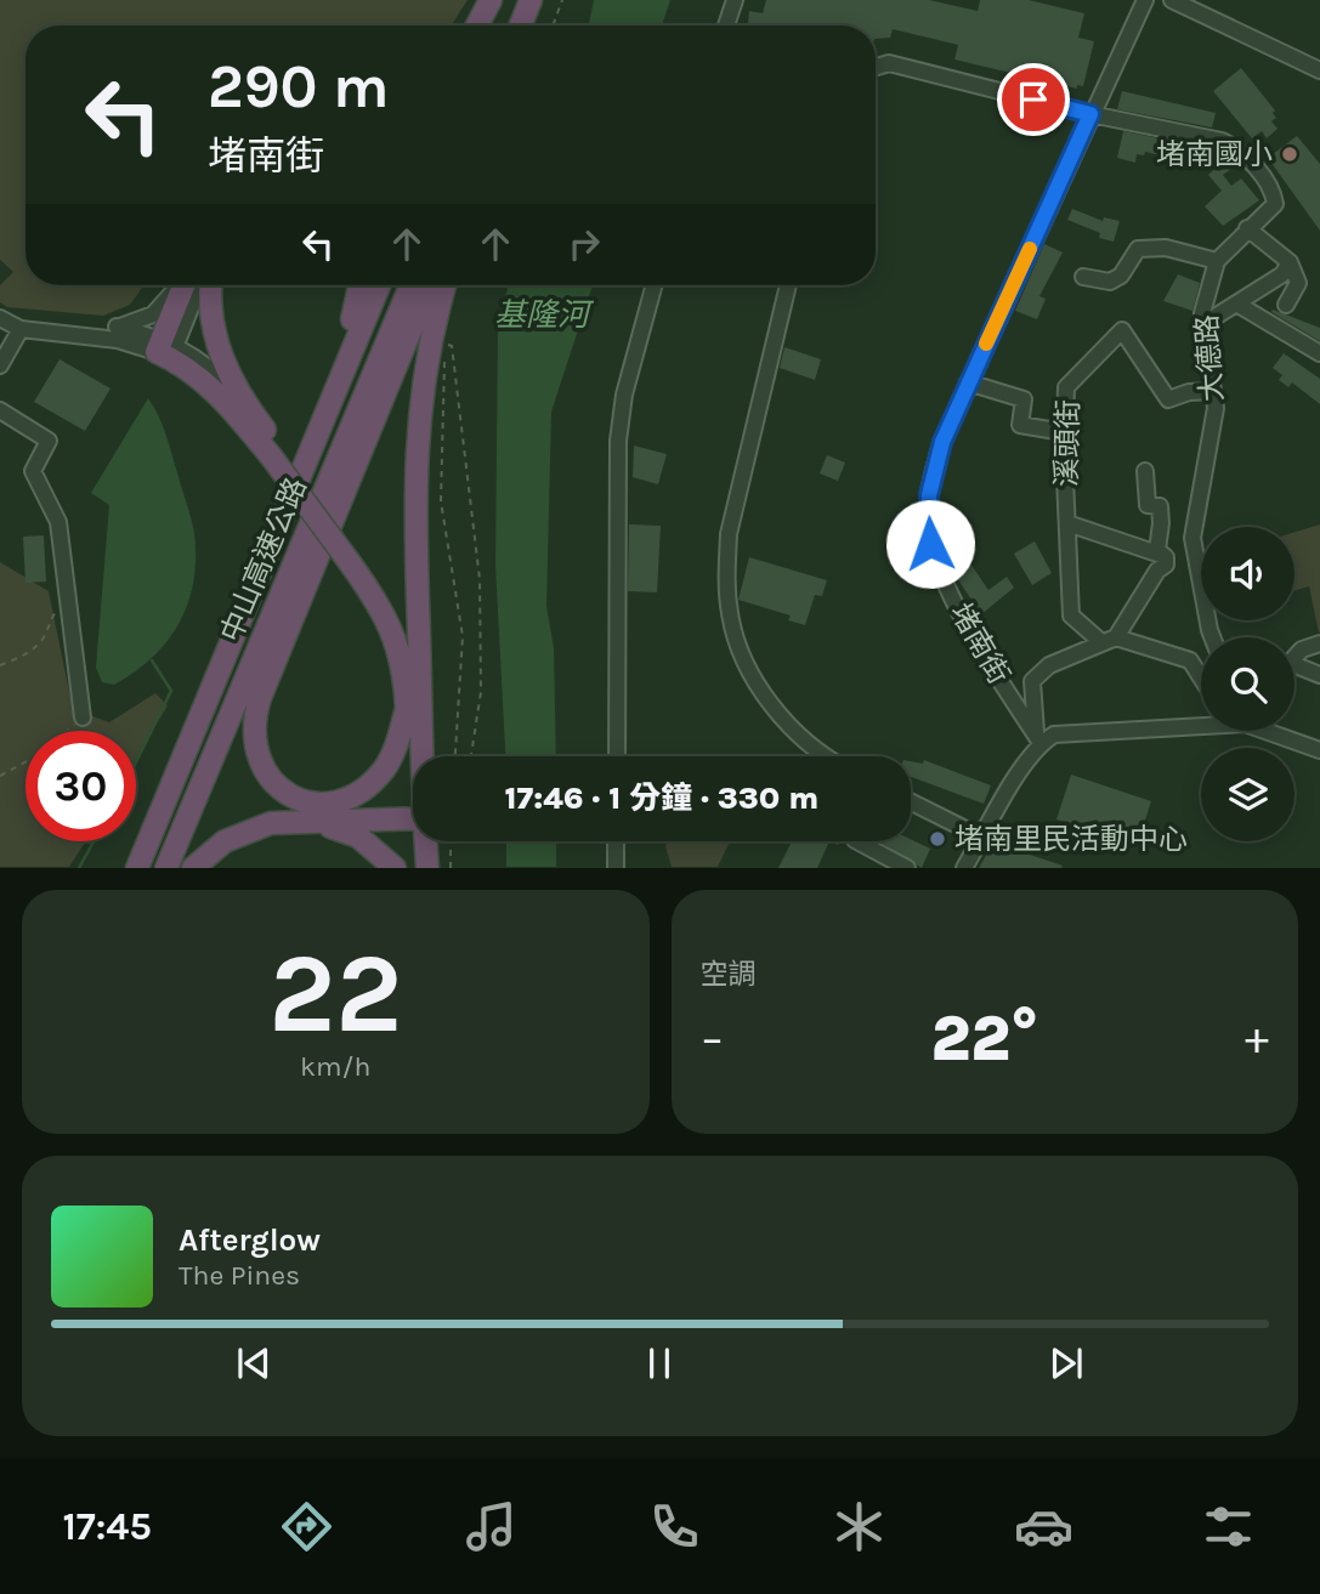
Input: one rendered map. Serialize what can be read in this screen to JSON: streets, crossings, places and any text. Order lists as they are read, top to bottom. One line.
{"streets":{"highway":["中山高速公路"],"street":["大德路","溪頭街","堵南街"]},"crossings":[["大德路","溪頭街"],["大德路","堵南街"]],"water":["基隆河"],"places":["堵南國小","堵南里民活動中心"],"page":{"turn":["290 m","堵南街"],"limit":"30","trip":"17:46 · 1 分鐘 · 330 m","tile":[["22","km/h"],"空調"],"heat":["−","22°","+"],"song":["Afterglow","The Pines"],"tabs":"17:45"}}
